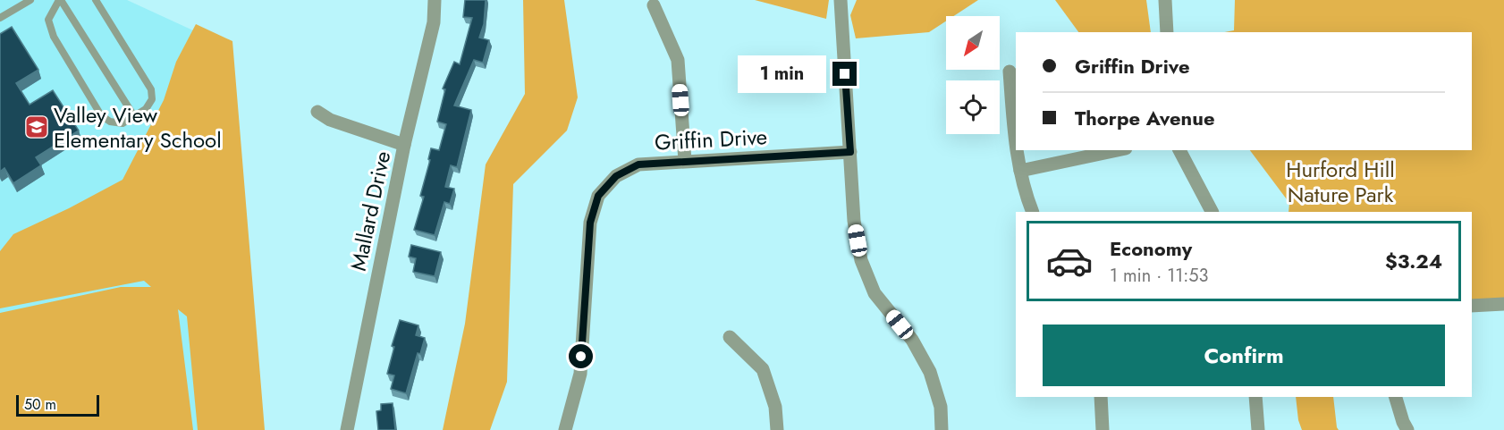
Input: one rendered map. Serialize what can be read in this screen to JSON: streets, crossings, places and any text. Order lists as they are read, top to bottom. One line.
{"streets":{"street":["Griffin Drive","Mallard Drive"]},"parks":["Hurford Hill Nature Park"],"places":{"school or university":["Valley View Elementary School"]},"scale_bar":"50 m","north":"bottom left","page":{"banner":["Griffin Drive","Thorpe Avenue"],"bubble":"1 min","list":[{"name":"Economy","note":"1 min · 11:53","value":"$3.24"}],"buttons":"Confirm","scale":"50 m"}}
